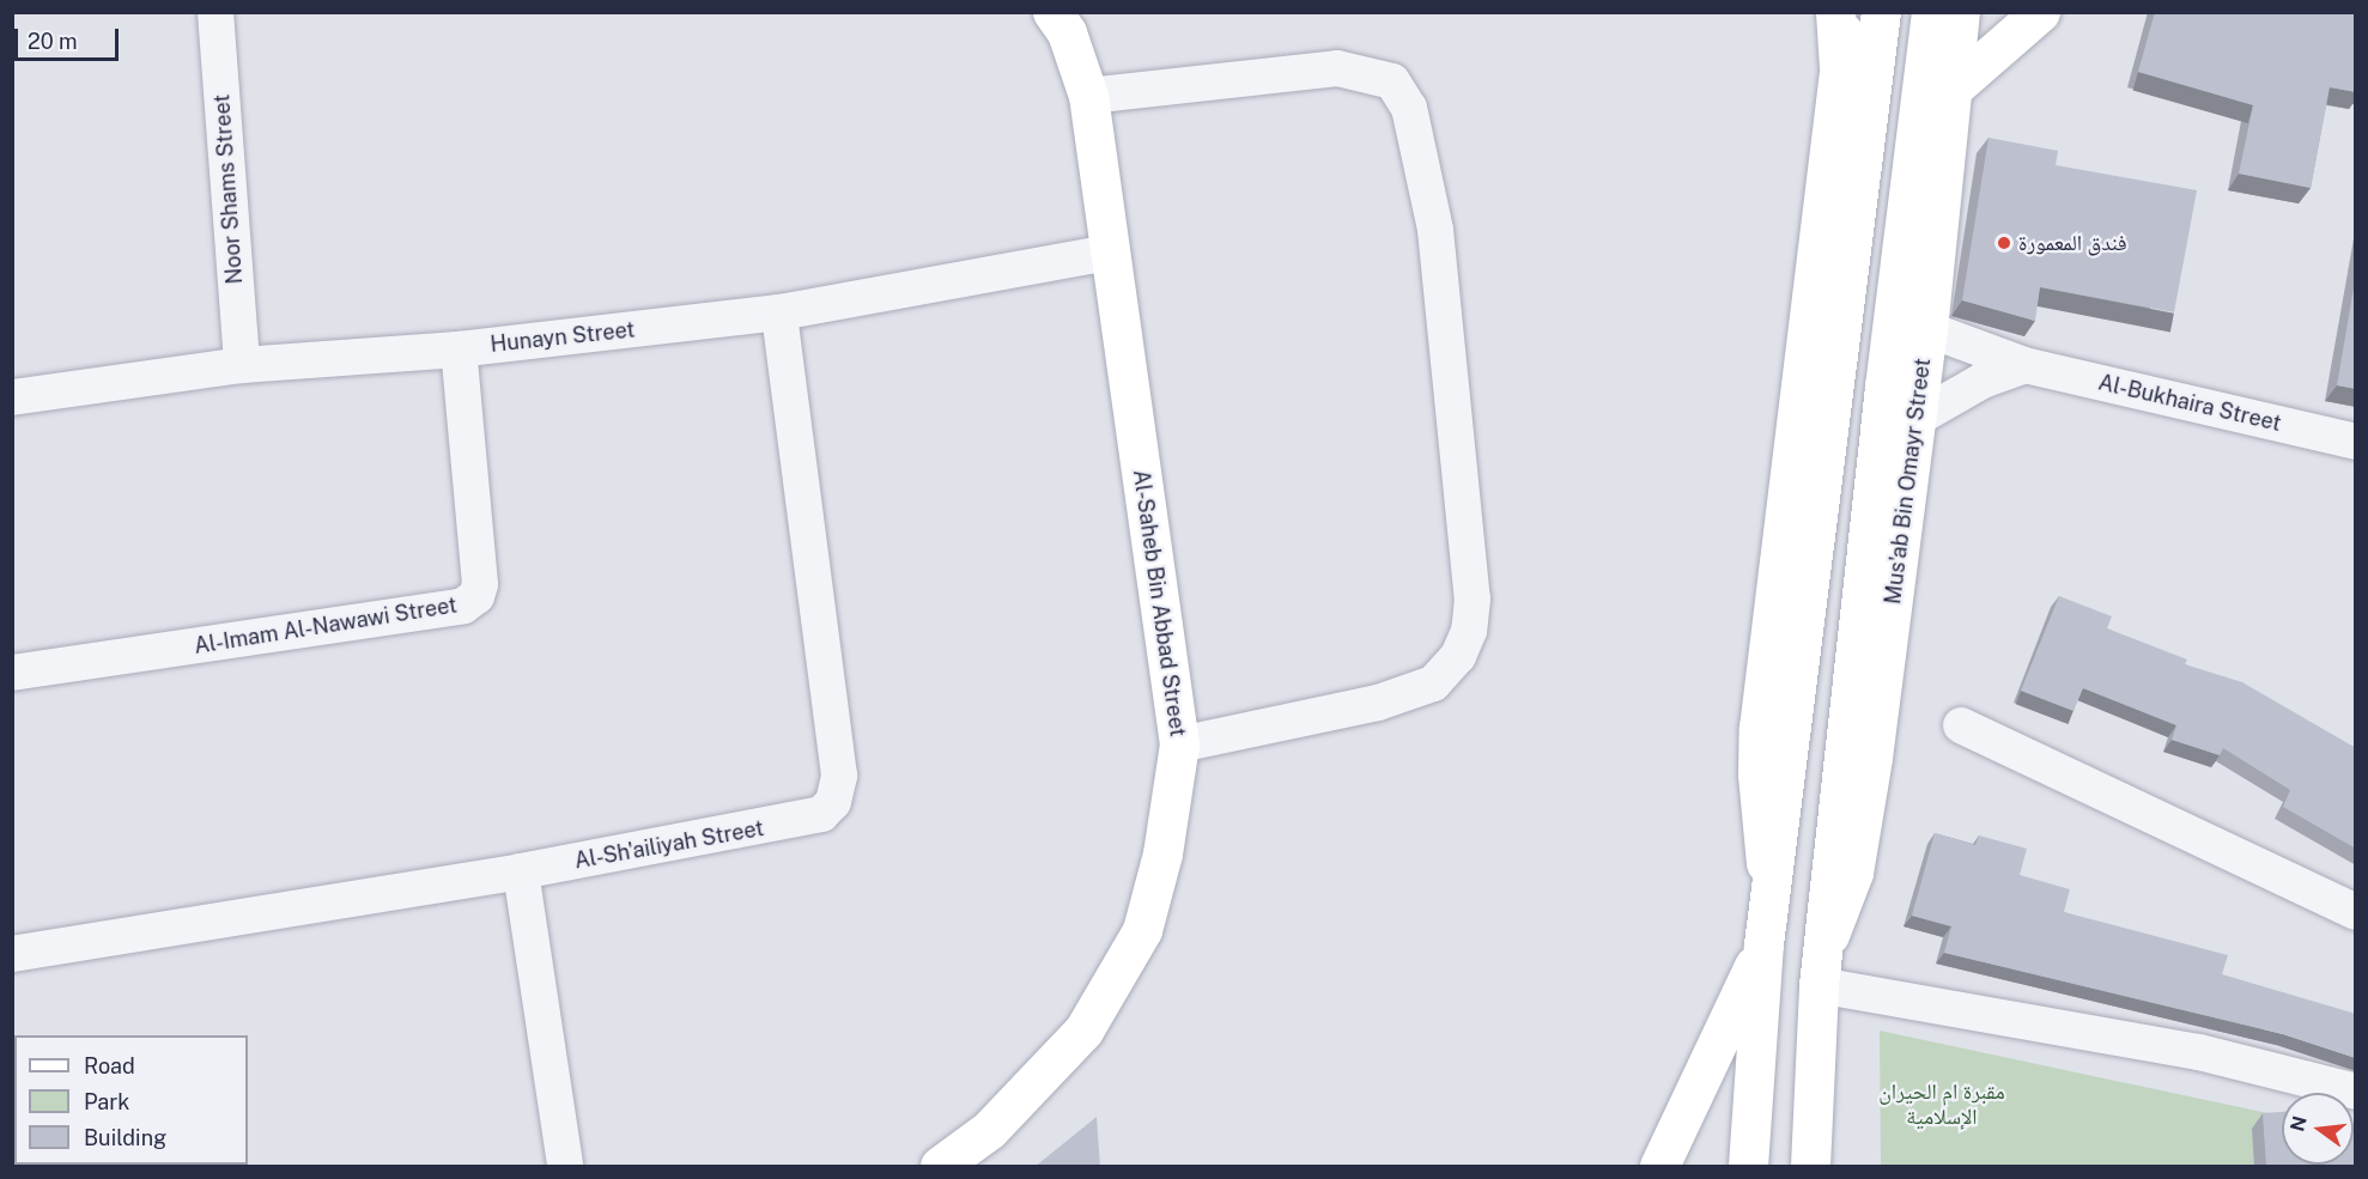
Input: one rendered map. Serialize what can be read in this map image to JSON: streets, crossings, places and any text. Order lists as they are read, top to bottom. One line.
{"streets":{"main road":["Mus'ab Bin Omayr Street","Al-Saheb Bin Abbad Street"],"street":["Noor Shams Street","Hunayn Street","Al-Bukhaira Street","Al-Imam Al-Nawawi Street","Al-Sh'ailiyah Street"]},"crossings":[["Noor Shams Street","Hunayn Street"],["Hunayn Street","Al-Saheb Bin Abbad Street"],["Hunayn Street","Al-Imam Al-Nawawi Street"],["Hunayn Street","Al-Sh'ailiyah Street"],["Al-Bukhaira Street","Mus'ab Bin Omayr Street"]],"parks":["مقبرة ام الحيران الإسلامية"],"places":["فندق المعمورة"],"legend":["Road","Park","Building"],"scale_bar":"20 m","north":"left"}
